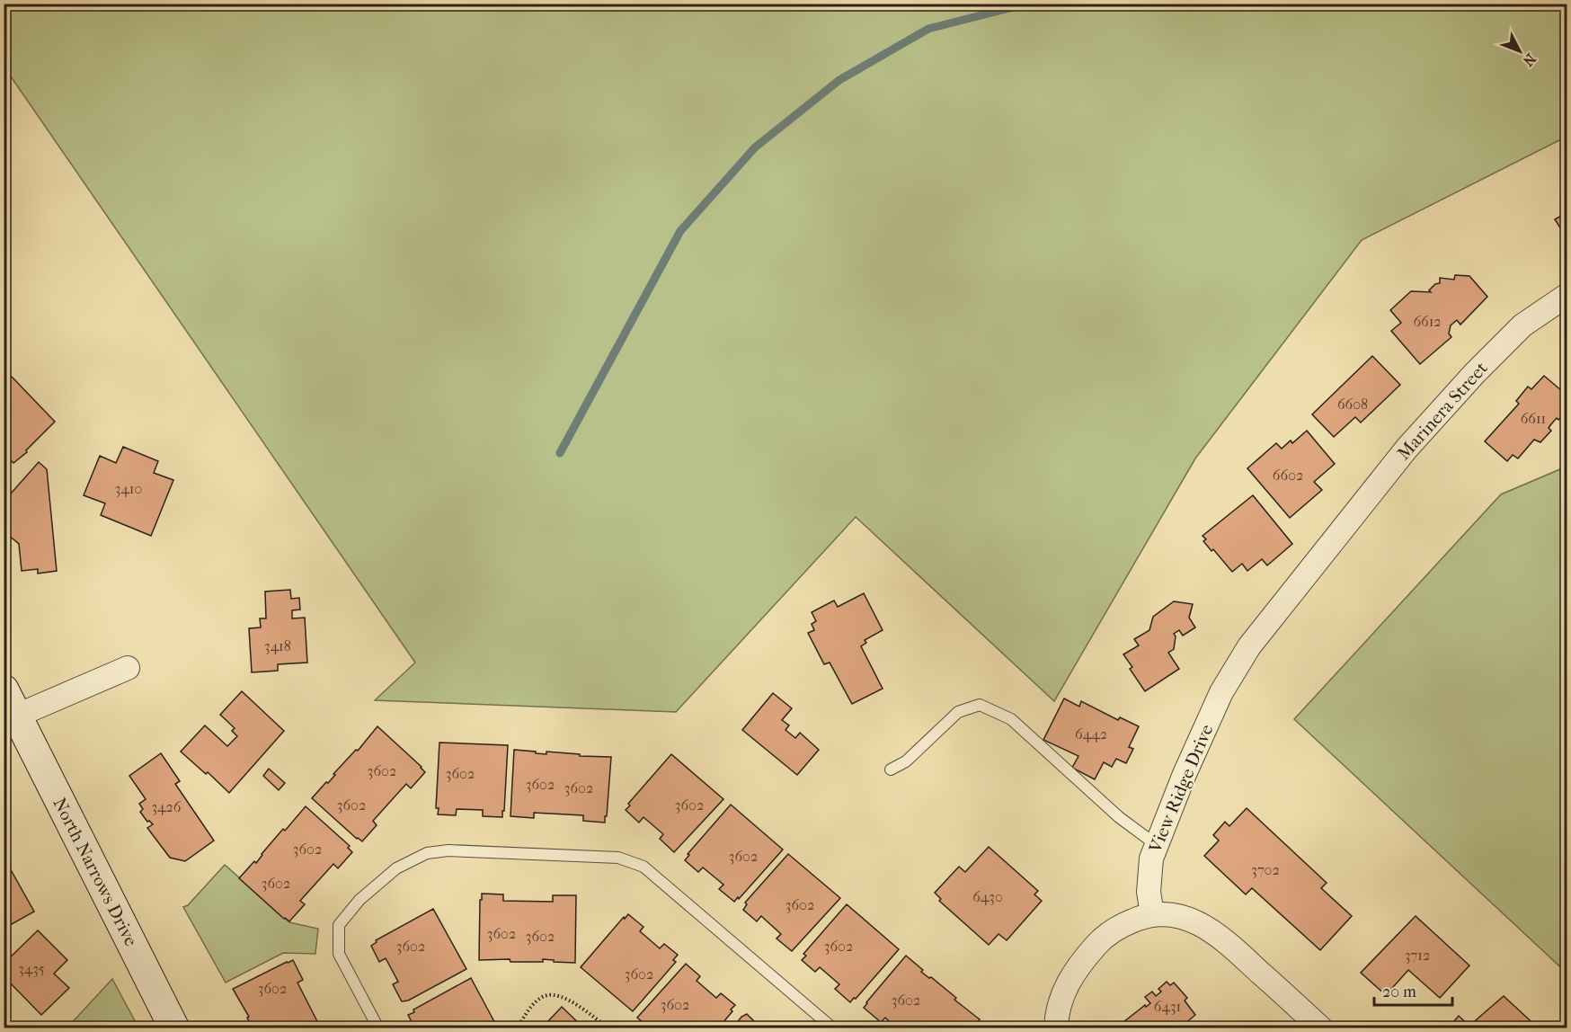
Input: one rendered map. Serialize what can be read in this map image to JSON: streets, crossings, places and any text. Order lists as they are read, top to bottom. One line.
{"streets":{"street":["Marinera Street","View Ridge Drive","North Narrows Drive"]},"crossings":[["Marinera Street","View Ridge Drive"]],"house_numbers":["6612","6608","6611","6602","3410","3418","6442","3602","3602","3602","3602","3602","3602","3426","3602","3602","3702","3602","6430","3602","3602","3602","3602","3602","3712","3435","3602","3602","3602","3602","6431"],"scale_bar":"20 m","north":"bottom right"}
